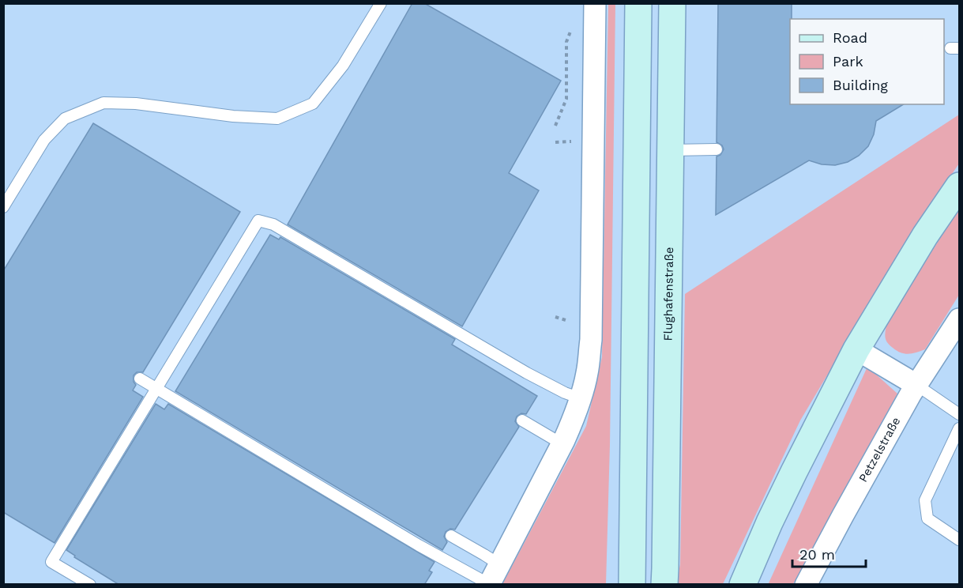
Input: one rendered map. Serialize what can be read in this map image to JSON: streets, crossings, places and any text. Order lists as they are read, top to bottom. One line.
{"streets":{"main road":["Flughafenstraße"],"street":["Petzelstraße"]},"legend":["Road","Park","Building"],"scale_bar":"20 m"}
